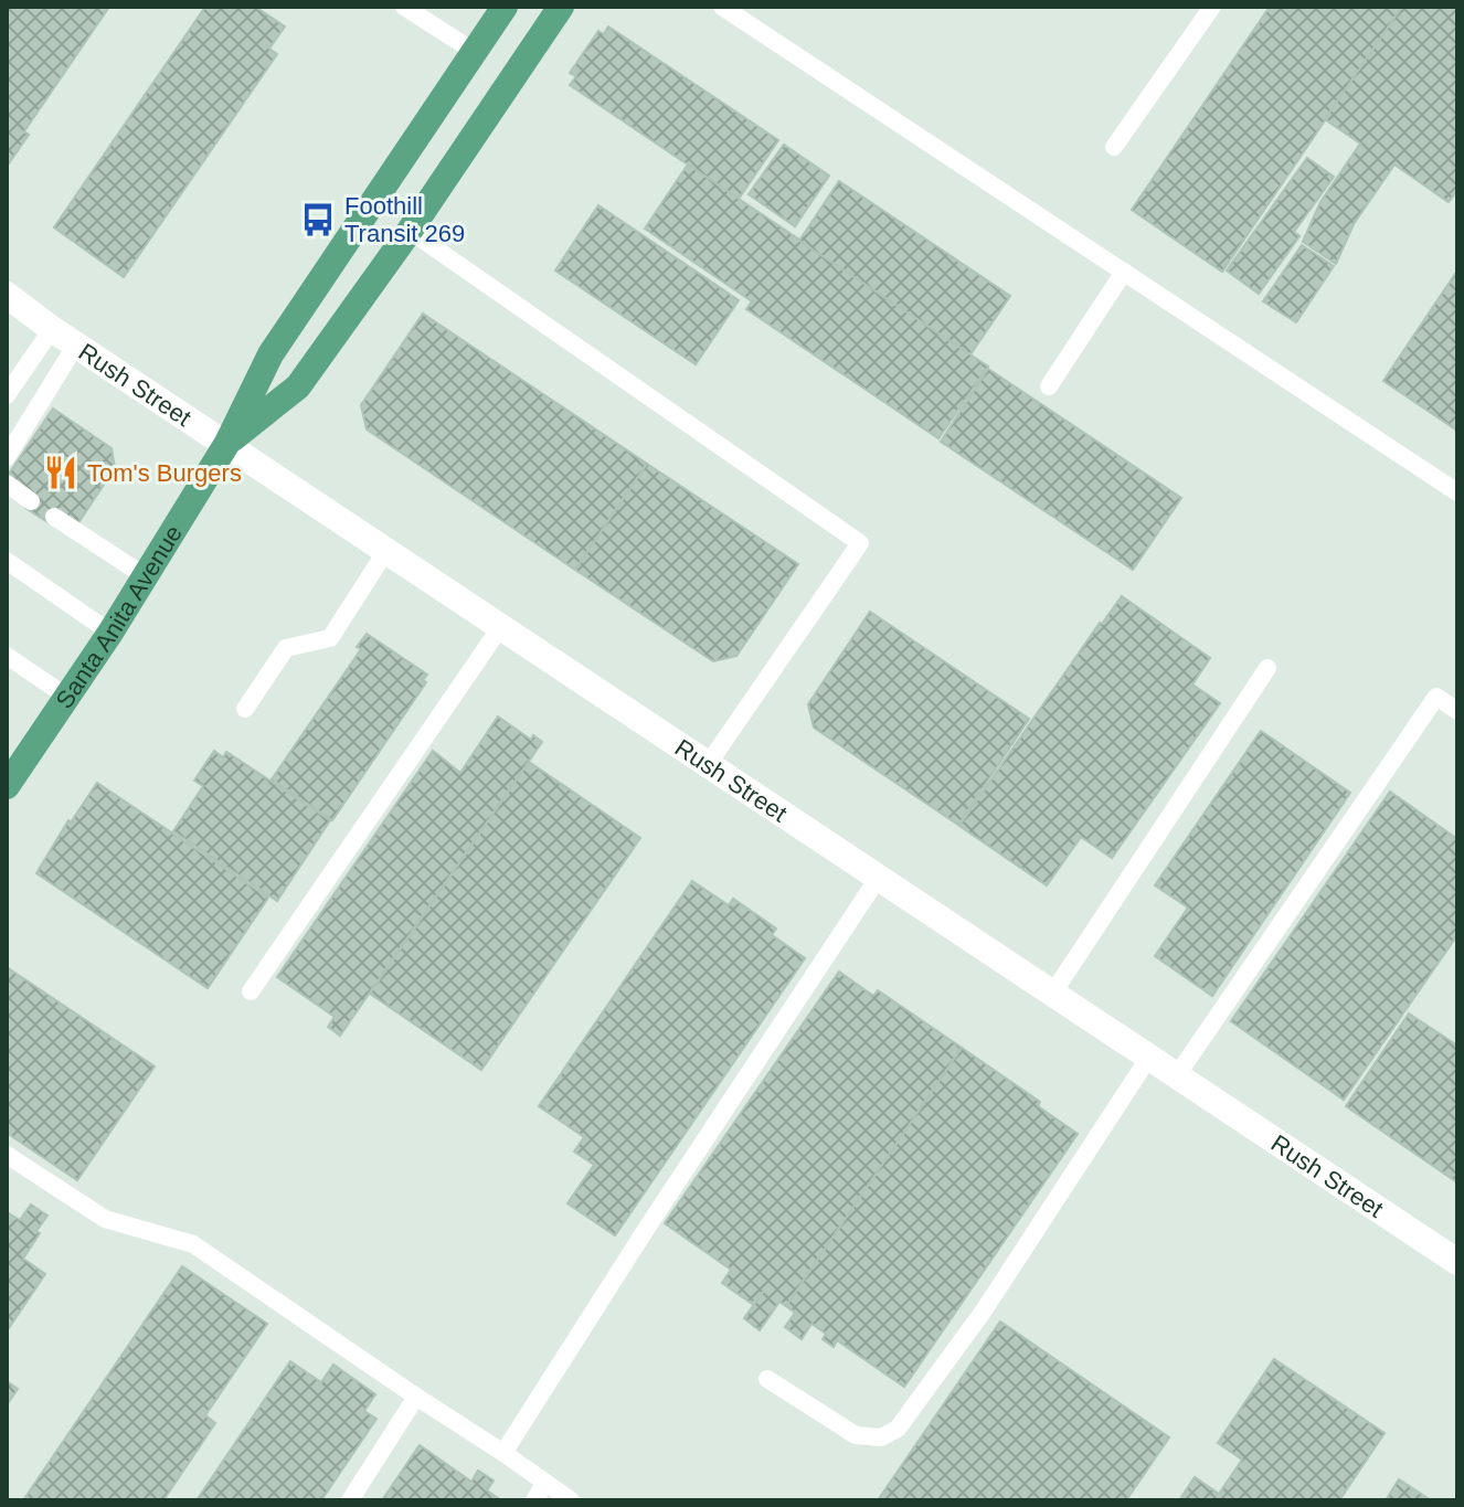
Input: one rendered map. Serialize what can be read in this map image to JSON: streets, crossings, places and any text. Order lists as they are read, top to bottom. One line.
{"streets":{"main road":["Santa Anita Avenue"],"street":["Rush Street"]},"crossings":[["Rush Street","Santa Anita Avenue"]],"places":{"bus stop":["Foothill Transit 269"],"restaurant":["Tom's Burgers"]}}
